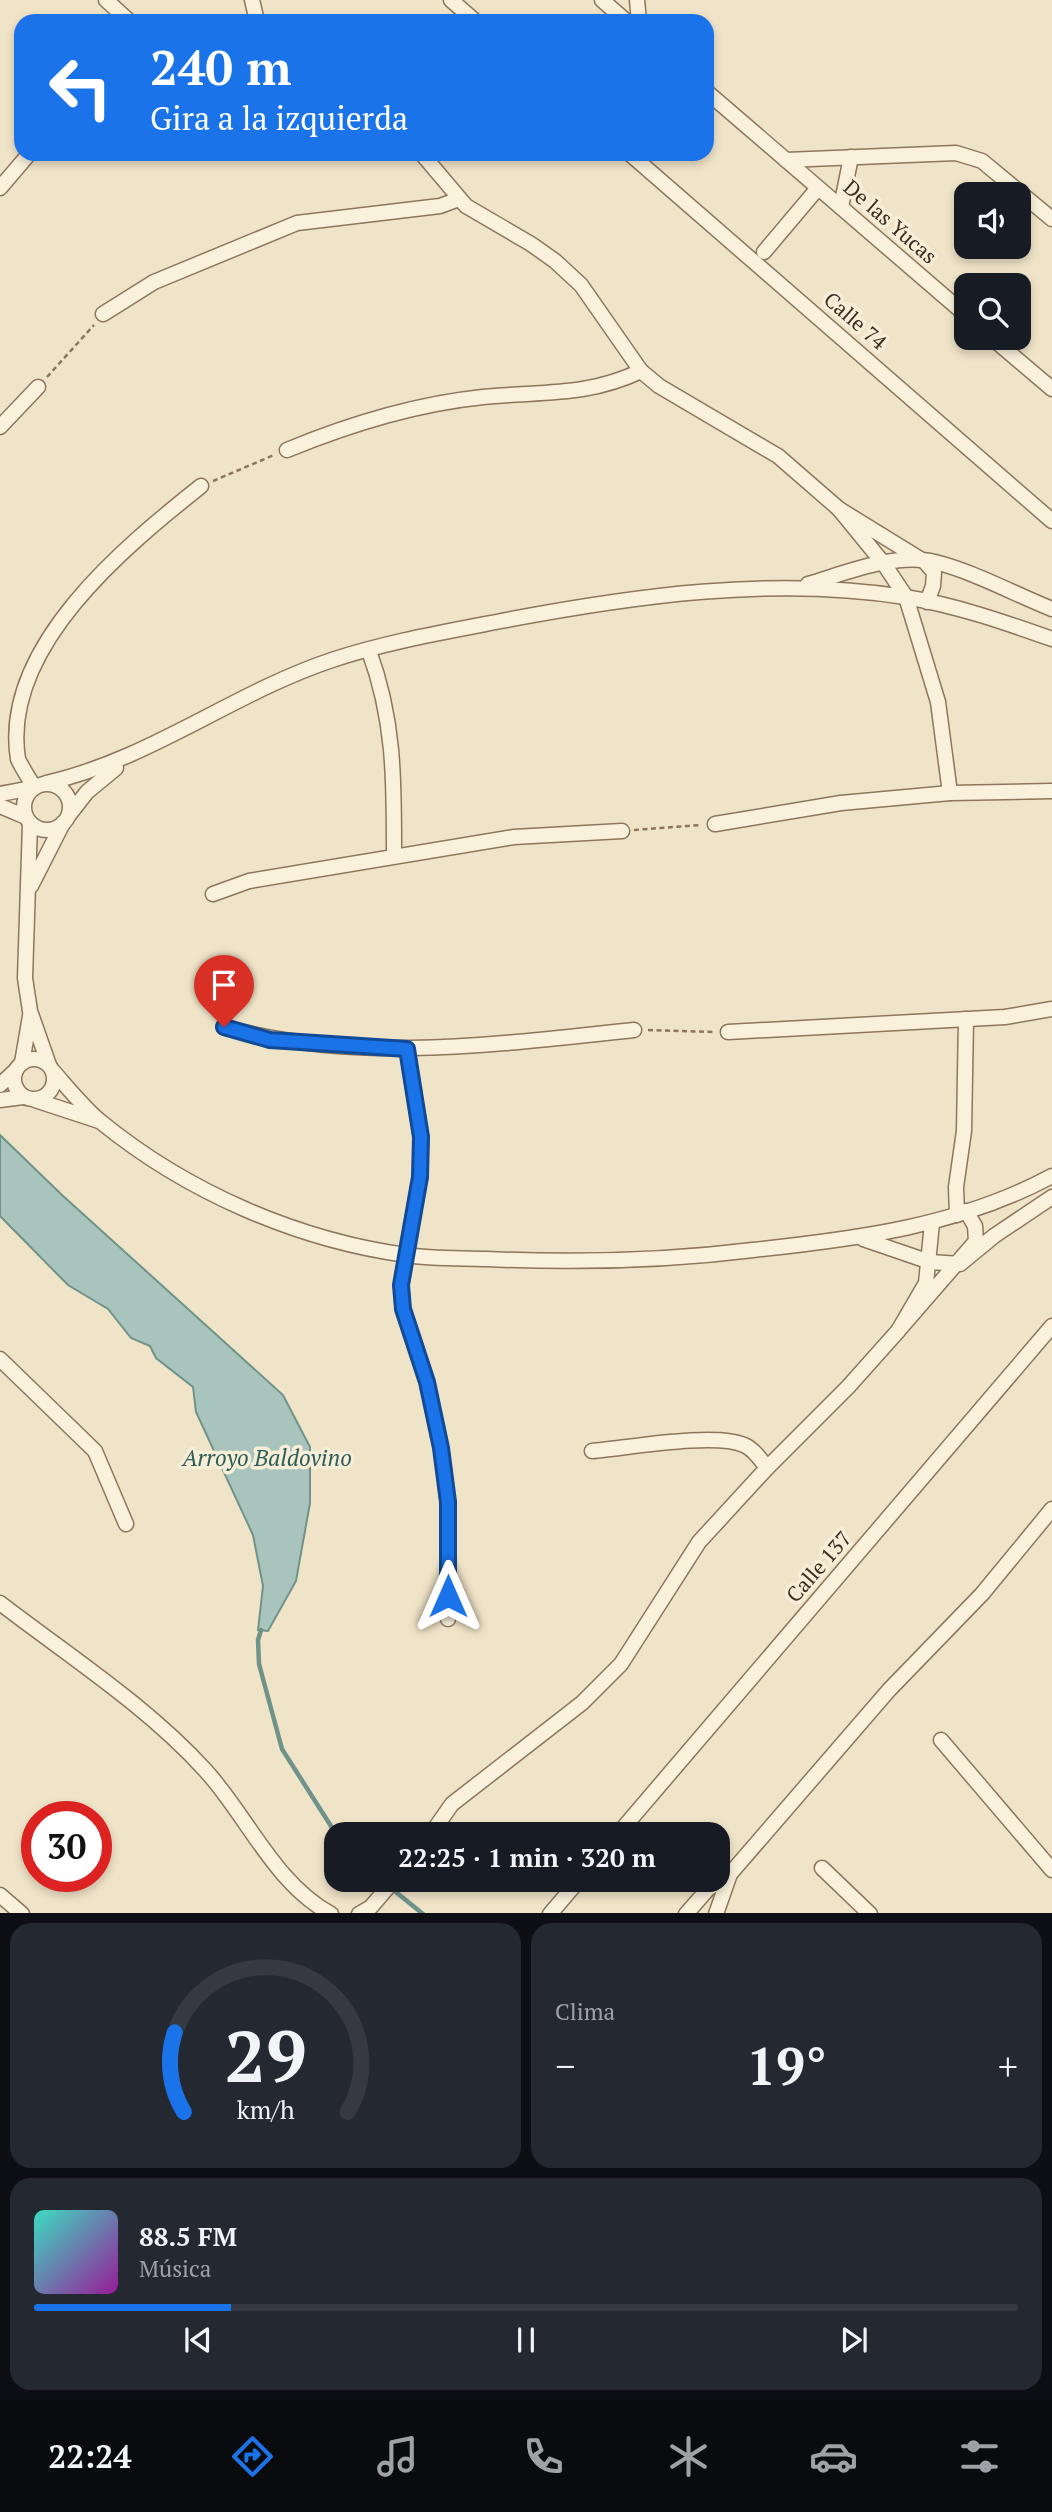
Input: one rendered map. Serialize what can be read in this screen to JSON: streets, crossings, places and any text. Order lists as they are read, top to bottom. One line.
{"streets":{"street":["De las Yucas","Calle 74","Calle 137"]},"water":["Arroyo Baldovino"],"page":{"turn":["240 m","Gira a la izquierda"],"limit":"30","trip":"22:25 · 1 min · 320 m","tile":"Clima","heat":["−","19°","+"],"song":["88.5 FM","Música"],"tabs":"22:24","gauge":["29","km/h"]}}
